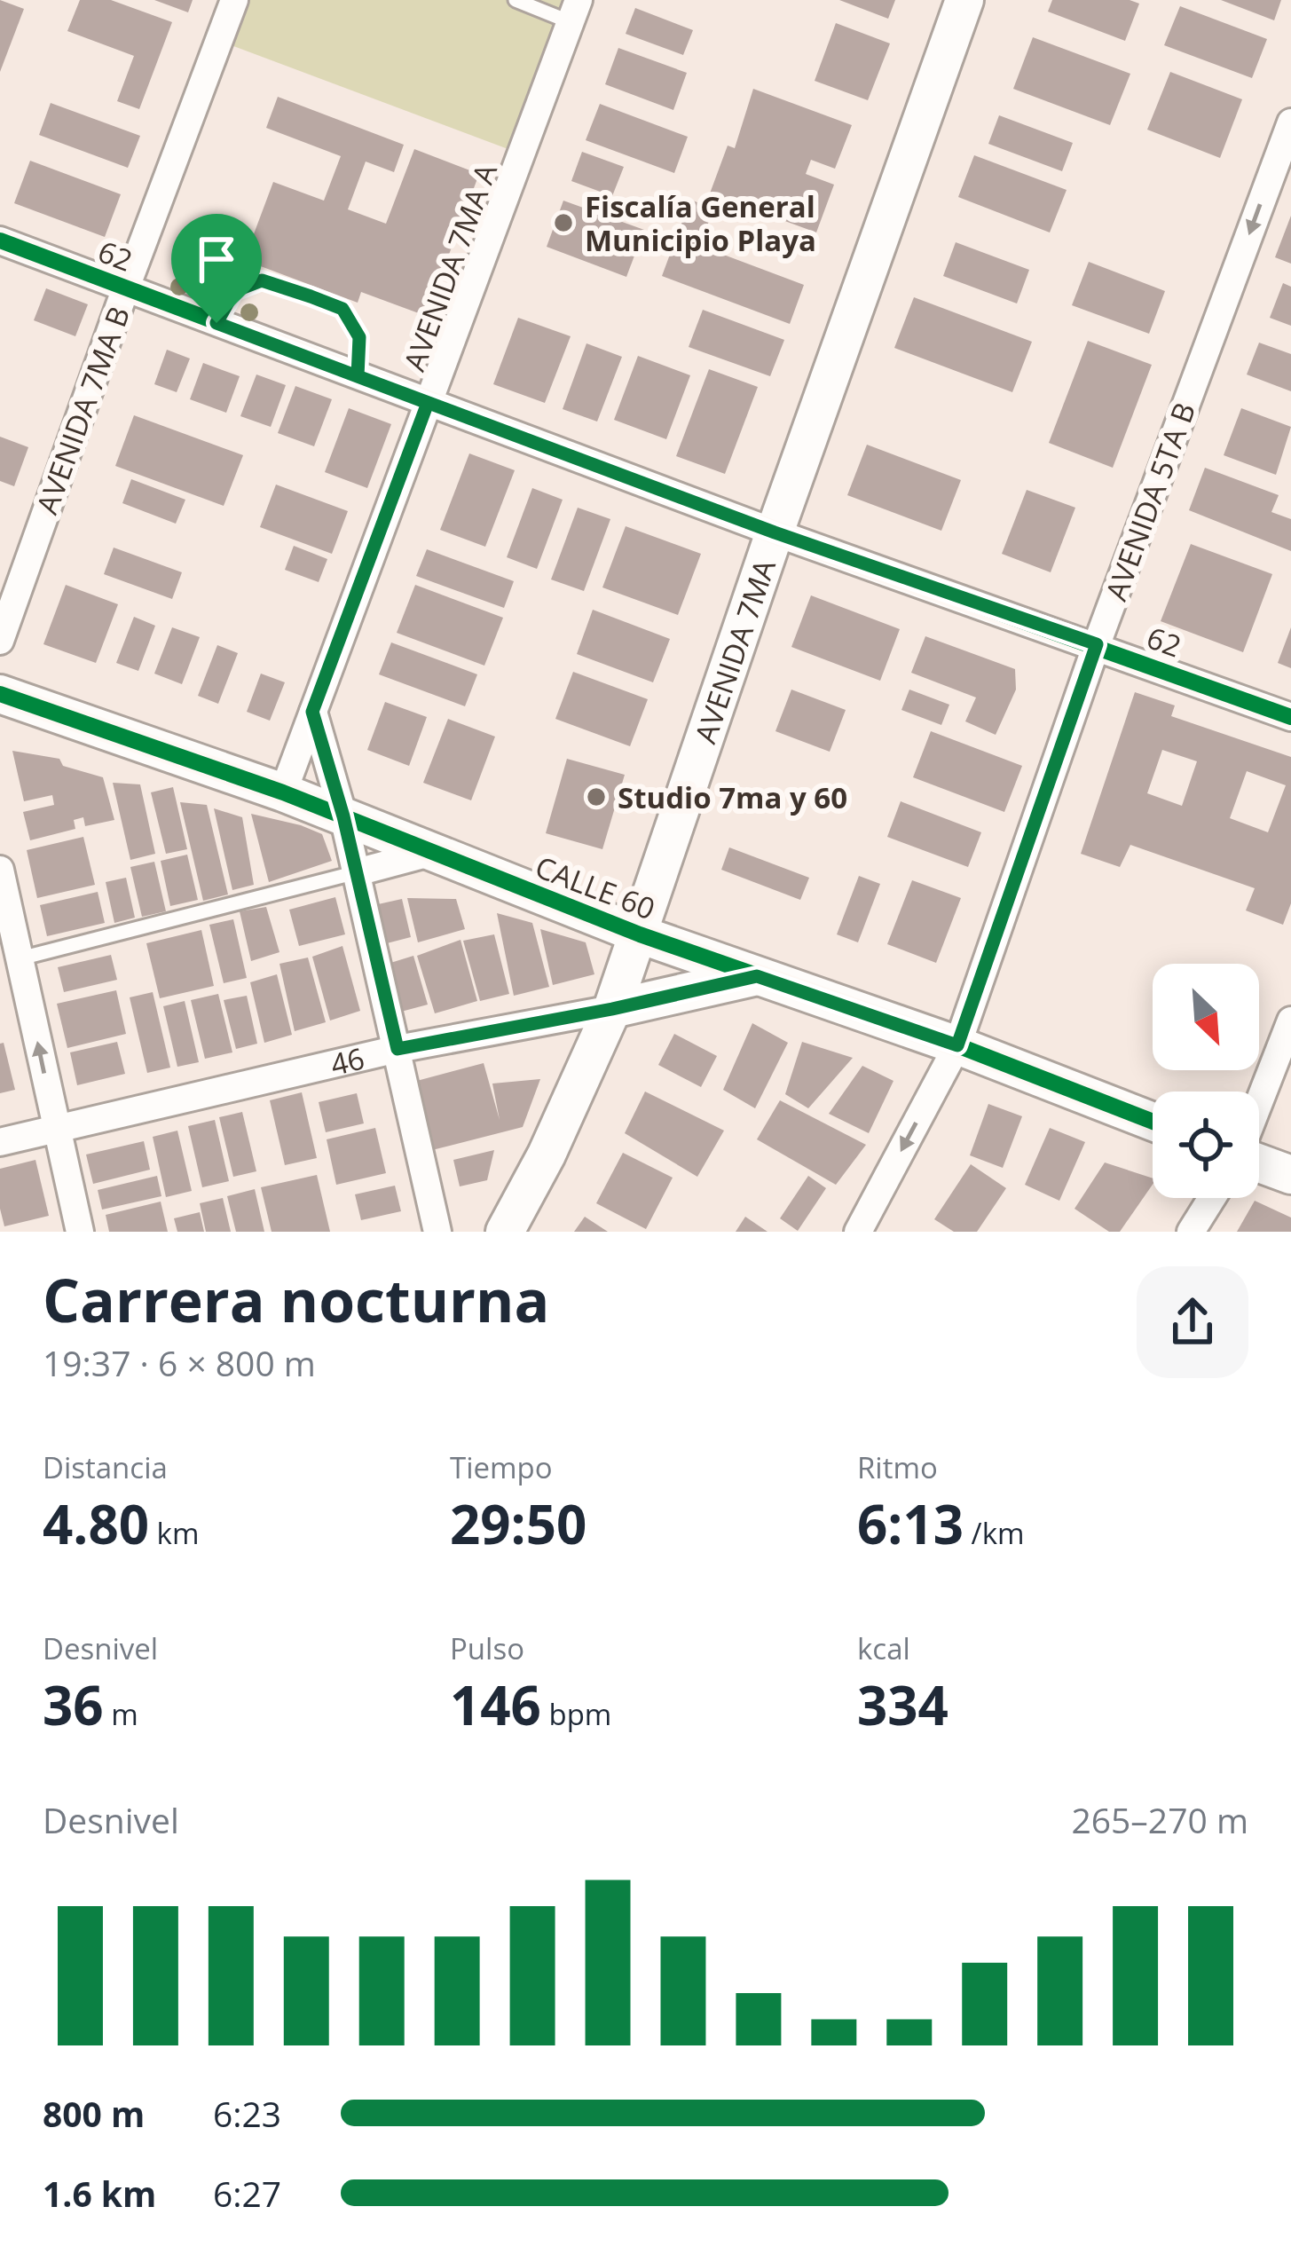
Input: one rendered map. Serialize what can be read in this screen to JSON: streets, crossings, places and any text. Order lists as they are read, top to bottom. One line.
{"streets":{"street":["62","AVENIDA 7MA A","AVENIDA 7MA B","AVENIDA 5TA B","AVENIDA 7MA","CALLE 60","46"]},"crossings":[["62","AVENIDA 7MA A"],["62","AVENIDA 7MA B"],["62","AVENIDA 5TA B"],["62","AVENIDA 7MA"],["AVENIDA 7MA A","CALLE 60"],["AVENIDA 5TA B","CALLE 60"],["AVENIDA 7MA","CALLE 60"],["AVENIDA 7MA","46"],["CALLE 60","46"]],"one_way":["AVENIDA 5TA B"],"places":["Fiscalía General Municipio Playa","Studio 7ma y 60"],"north":"bottom right","page":{"heading":["Carrera nocturna","19:37 · 6 × 800 m"],"stats":[["Distancia","4.80 km"],["Tiempo","29:50"],["Ritmo","6:13 /km"],["Desnivel","36 m"],["Pulso","146 bpm"],["kcal","334"]],"chart":["Desnivel","265–270 m"],"list":[{"name":"800 m","note":"6:23"},{"name":"1.6 km","note":"6:27"}]}}
